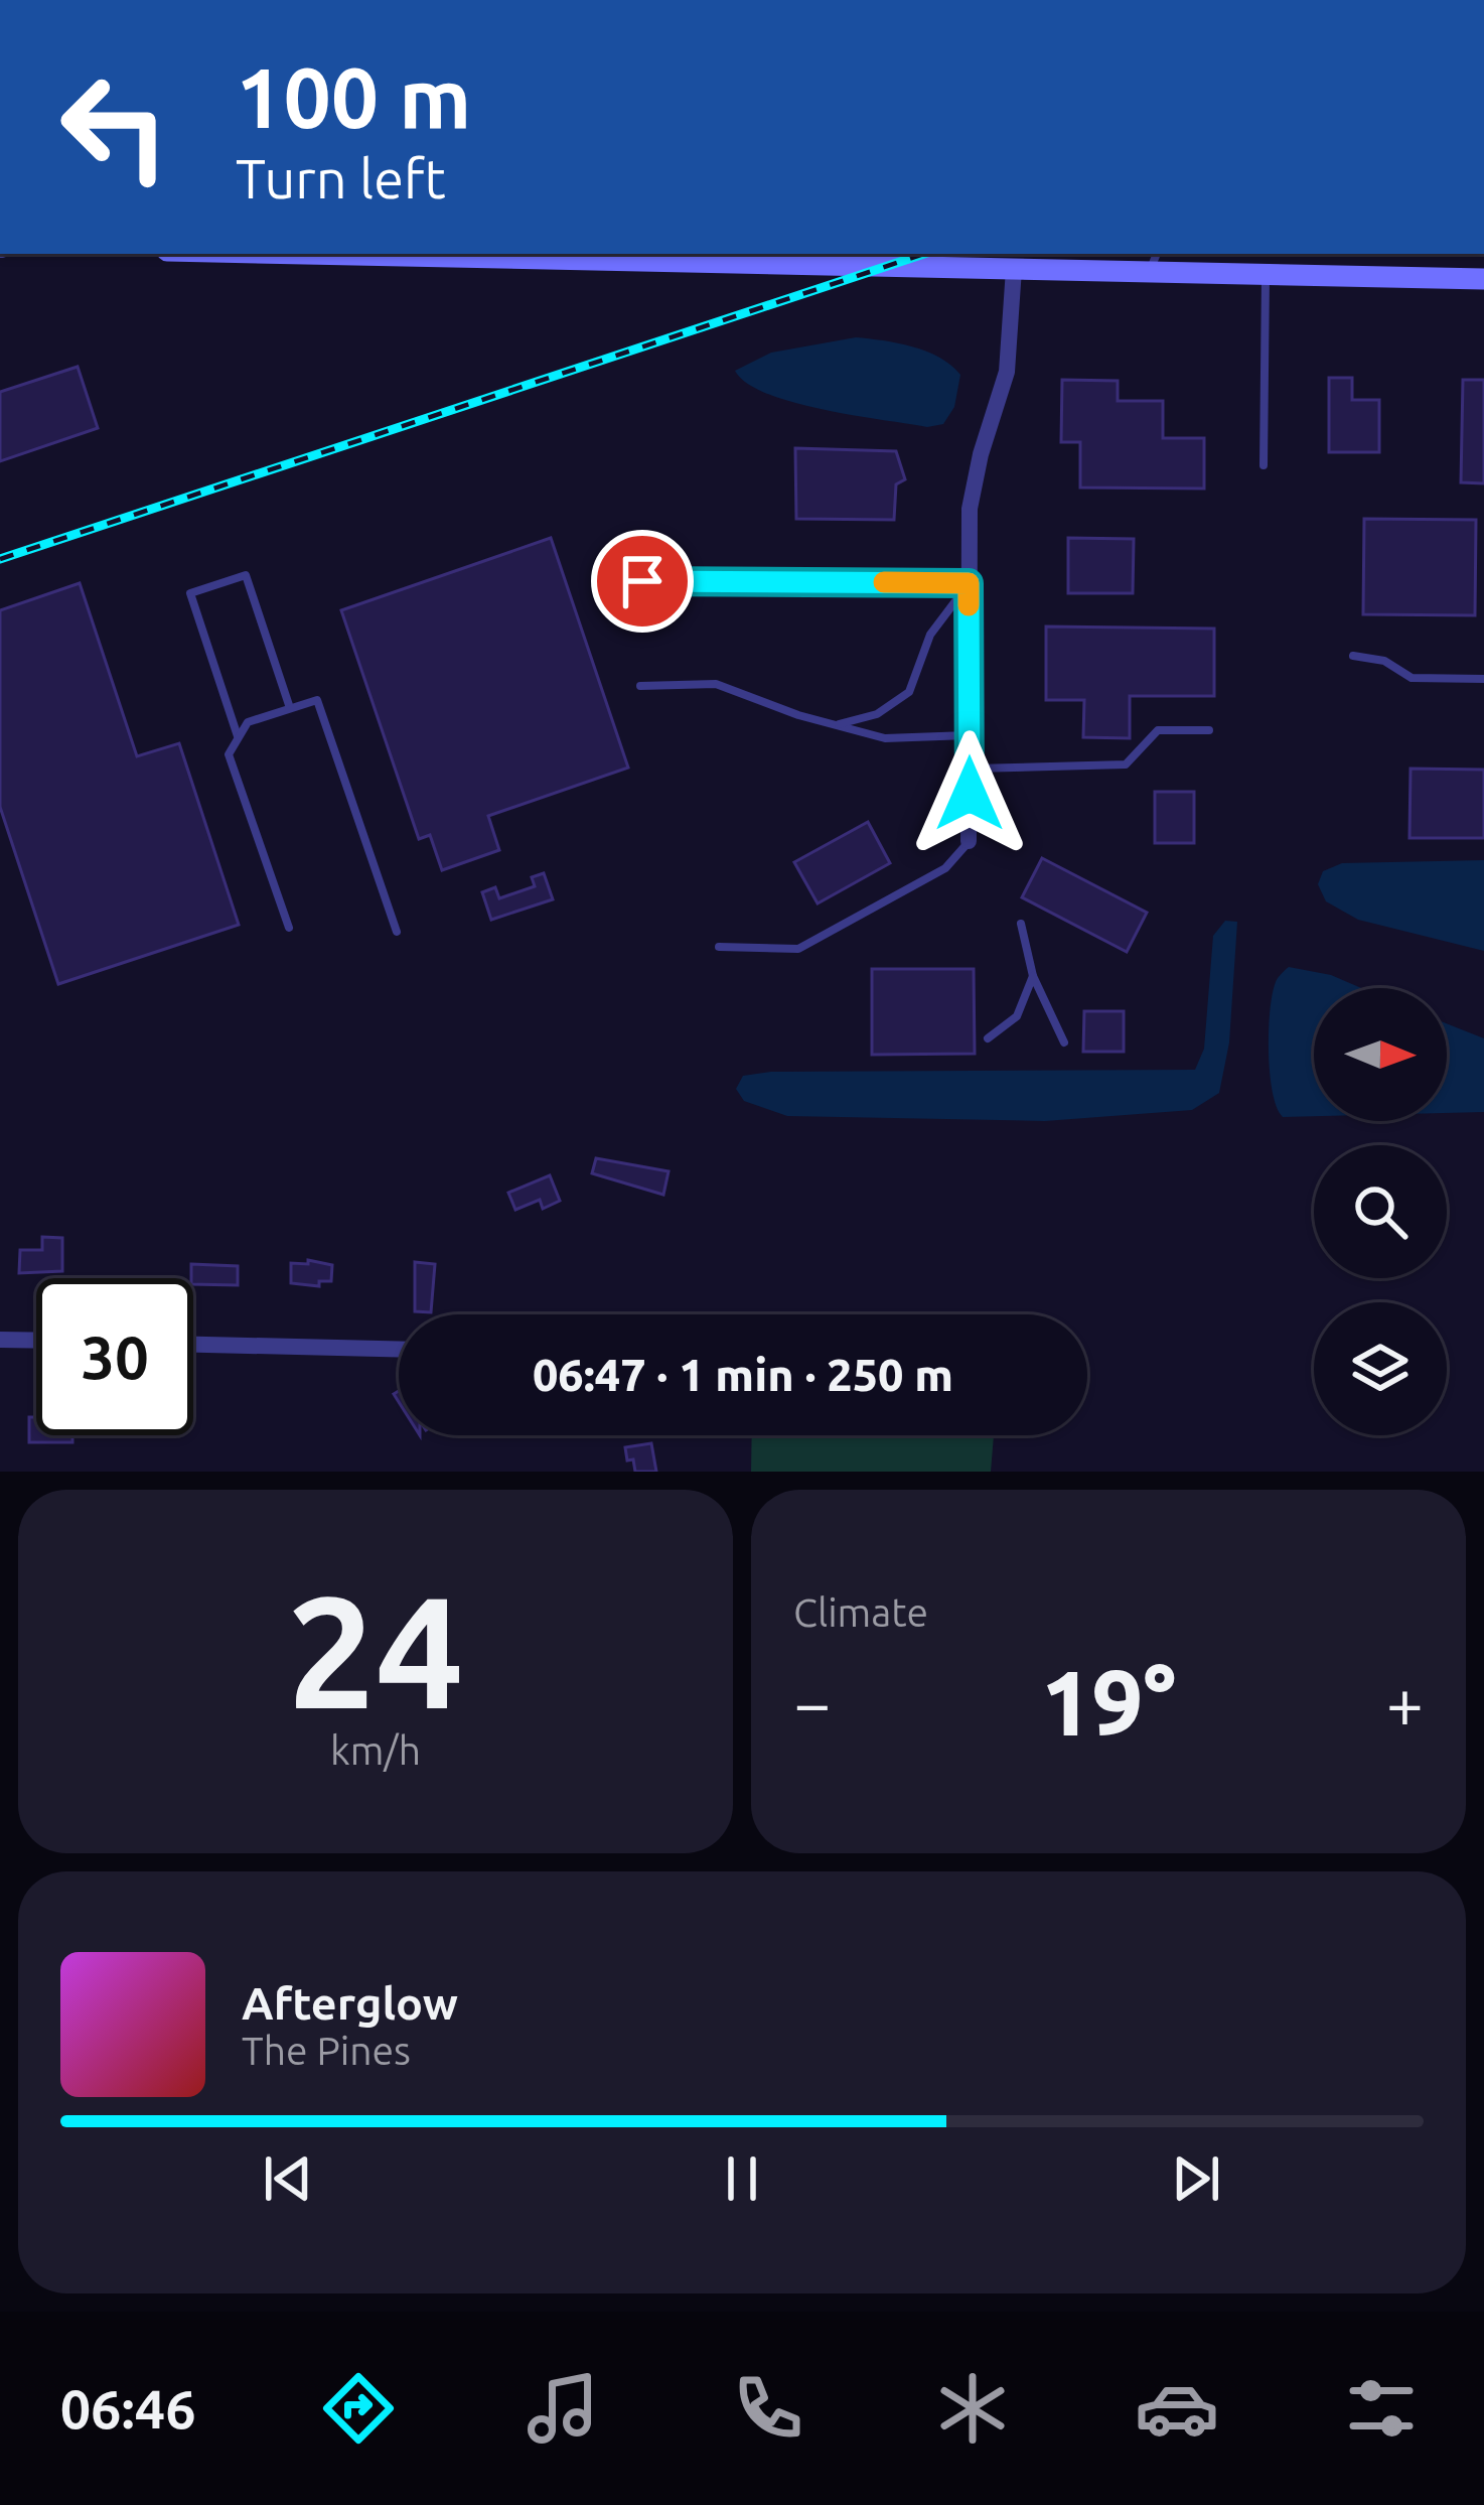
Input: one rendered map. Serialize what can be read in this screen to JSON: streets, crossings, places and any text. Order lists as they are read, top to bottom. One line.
{"north":"right","page":{"turn":["100 m","Turn left"],"limit":"30","trip":"06:47 · 1 min · 250 m","tile":[["24","km/h"],"Climate"],"heat":["−","19°","+"],"song":["Afterglow","The Pines"],"tabs":"06:46"}}
